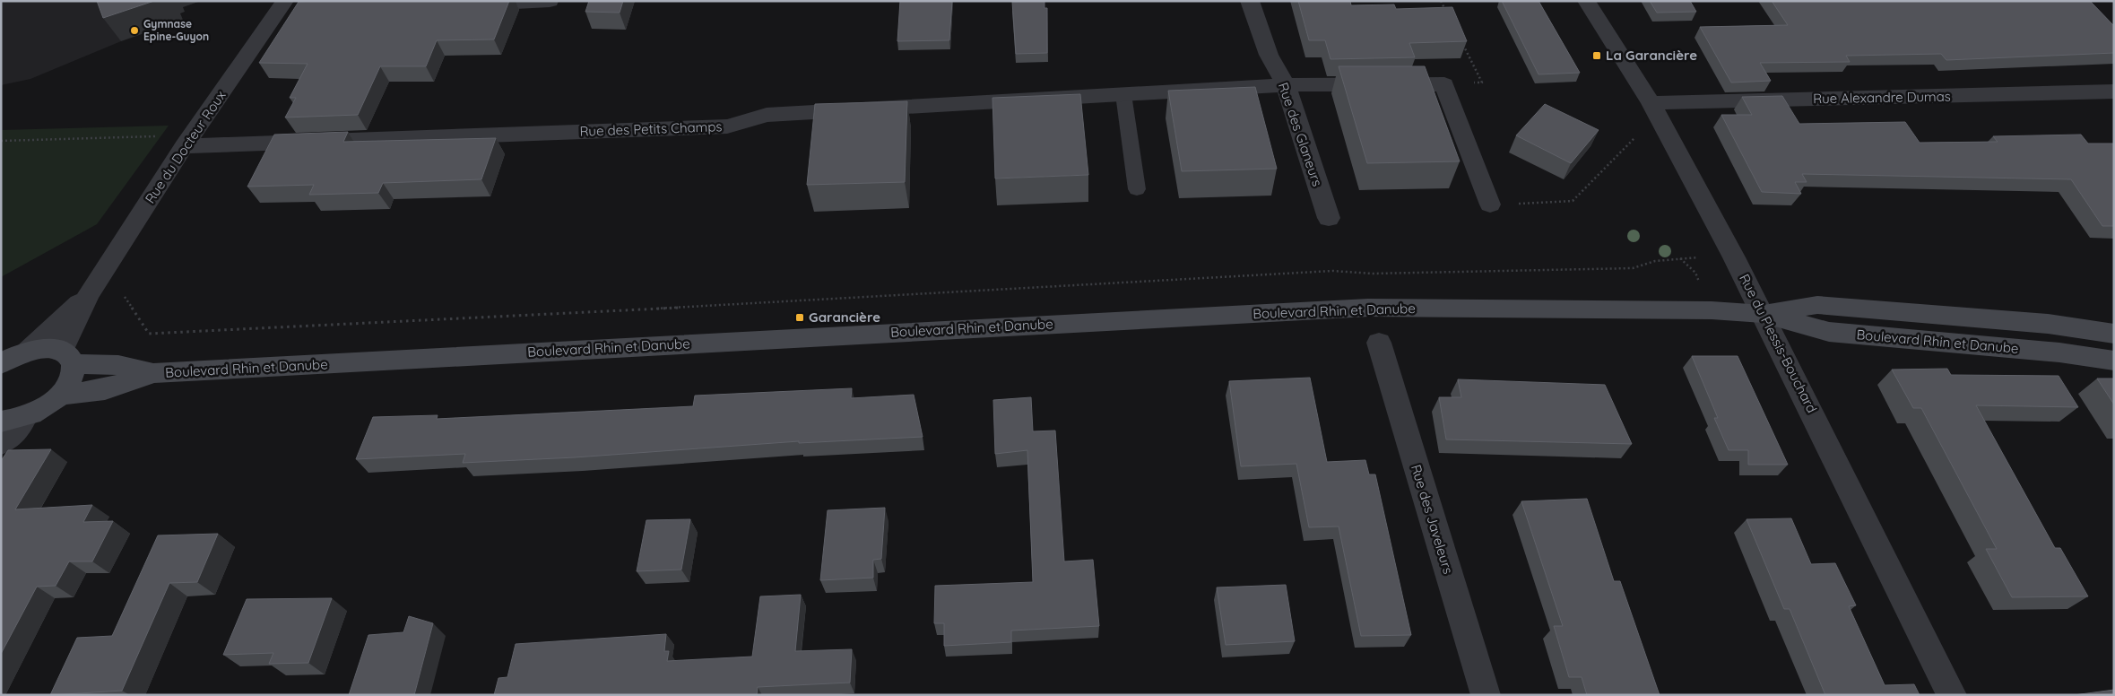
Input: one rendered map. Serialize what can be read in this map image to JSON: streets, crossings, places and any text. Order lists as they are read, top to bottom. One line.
{"streets":{"main road":["Boulevard Rhin et Danube"],"street":["Rue Alexandre Dumas","Rue des Petits Champs","Rue des Glaneurs","Rue du Docteur Roux","Rue du Plessis-Bouchard","Rue des Javeleurs"]},"crossings":[["Rue Alexandre Dumas","Rue du Plessis-Bouchard"],["Rue des Petits Champs","Rue des Glaneurs"],["Rue des Petits Champs","Rue du Docteur Roux"],["Rue du Docteur Roux","Boulevard Rhin et Danube"],["Boulevard Rhin et Danube","Rue du Plessis-Bouchard"]],"places":{"other":["Gymnase Epine-Guyon"],"transit":["La Garancière","Garancière"]}}
